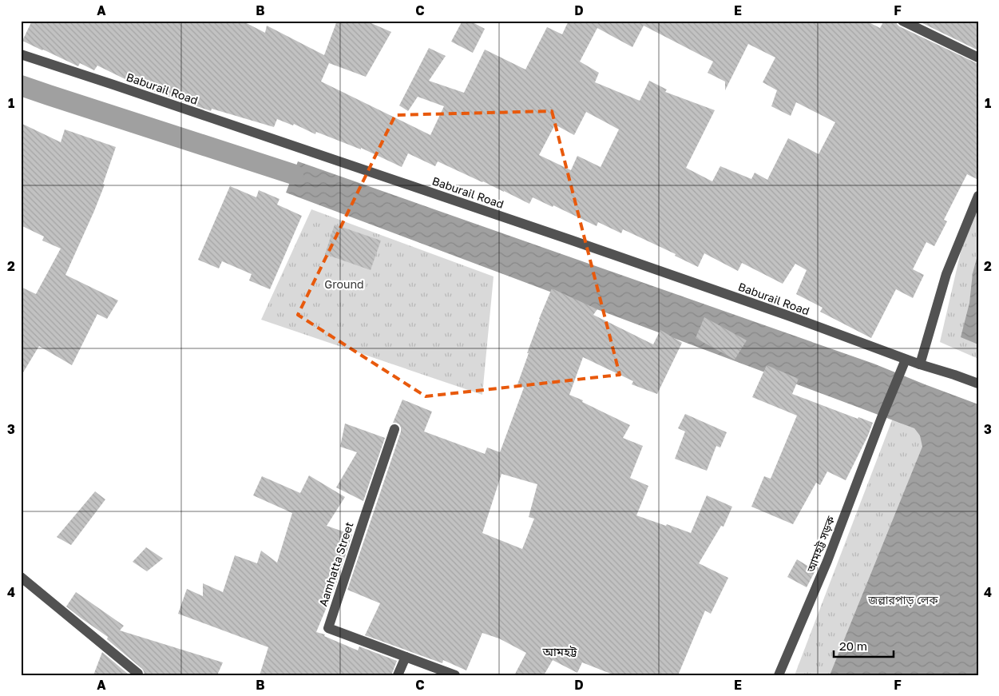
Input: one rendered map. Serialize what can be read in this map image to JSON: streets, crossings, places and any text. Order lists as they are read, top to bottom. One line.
{"streets":{"street":["Baburail Road","আমহট্ট সড়ক","Aamhatta Street"]},"crossings":[["Baburail Road","আমহট্ট সড়ক"]],"districts":["আমহট্ট"],"parks":["Ground","জল্লারপাড় লেক"],"scale_bar":"20 m","grid":{"columns":["A","B","C","D","E","F"],"rows":["1","2","3","4"]}}
